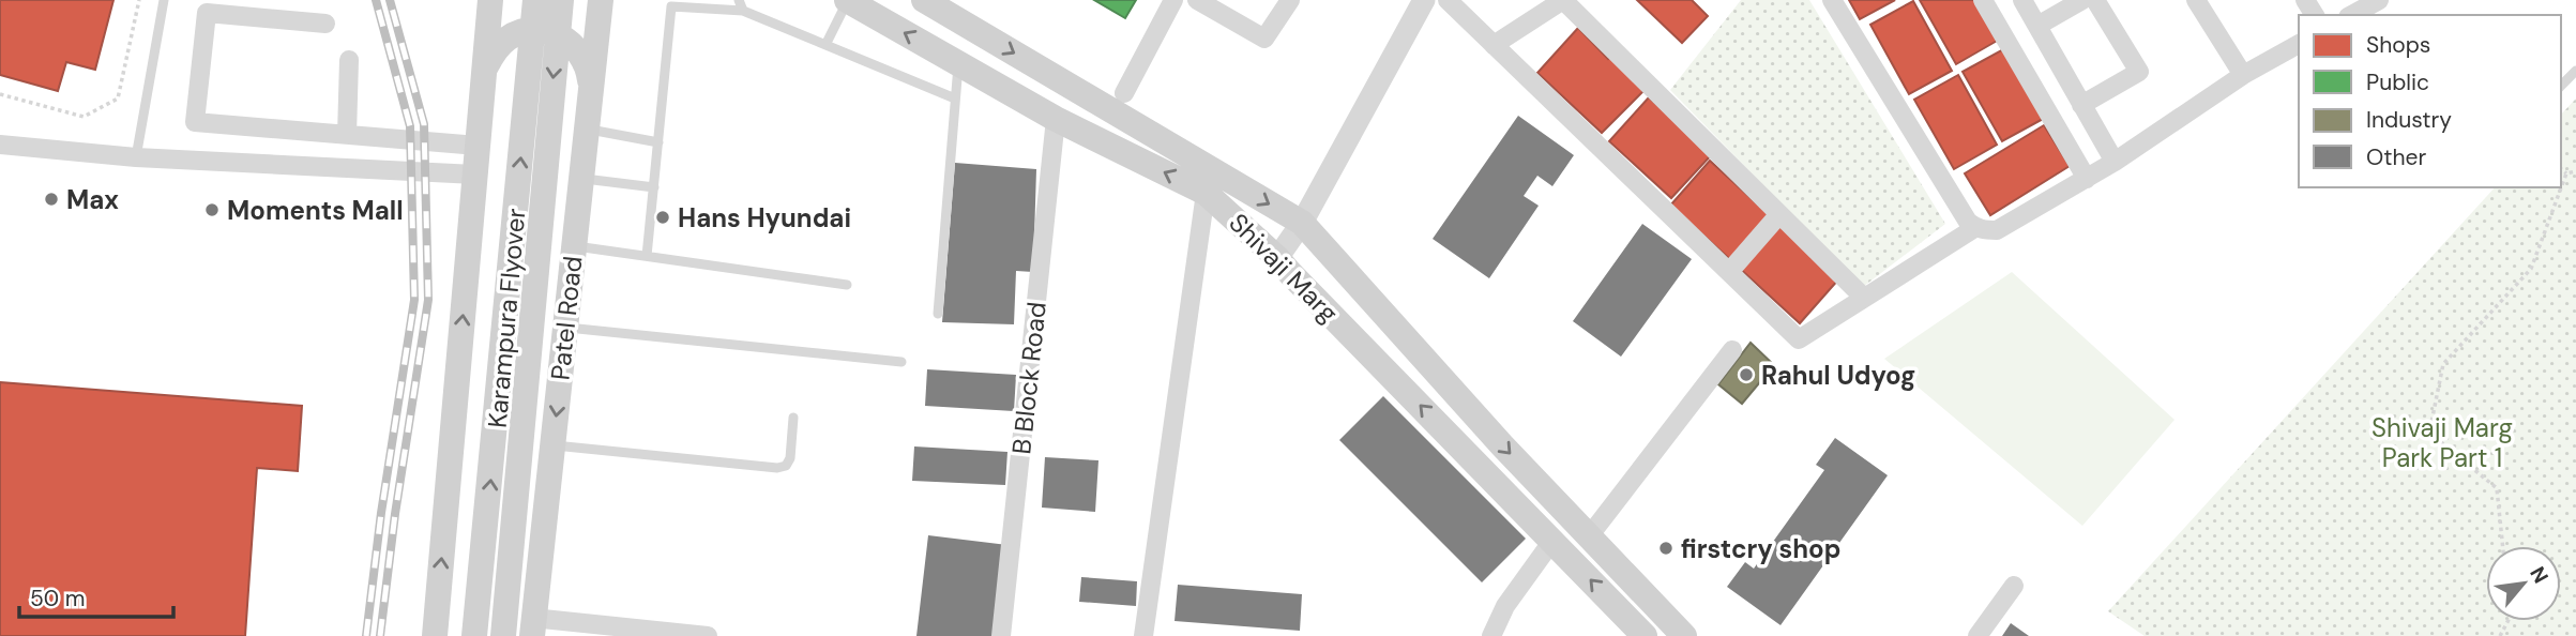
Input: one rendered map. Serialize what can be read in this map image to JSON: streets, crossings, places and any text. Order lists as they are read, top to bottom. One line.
{"streets":{"main road":["Shivaji Marg","Karampura Flyover","Patel Road"],"street":["B Block Road"]},"crossings":[["Shivaji Marg","B Block Road"]],"parks":["Shivaji Marg Park Part 1"],"places":["Max","Moments Mall","Hans Hyundai","Rahul Udyog","firstcry shop"],"legend":["Shops","Public","Industry","Other"],"scale_bar":"50 m","north":"top right"}
